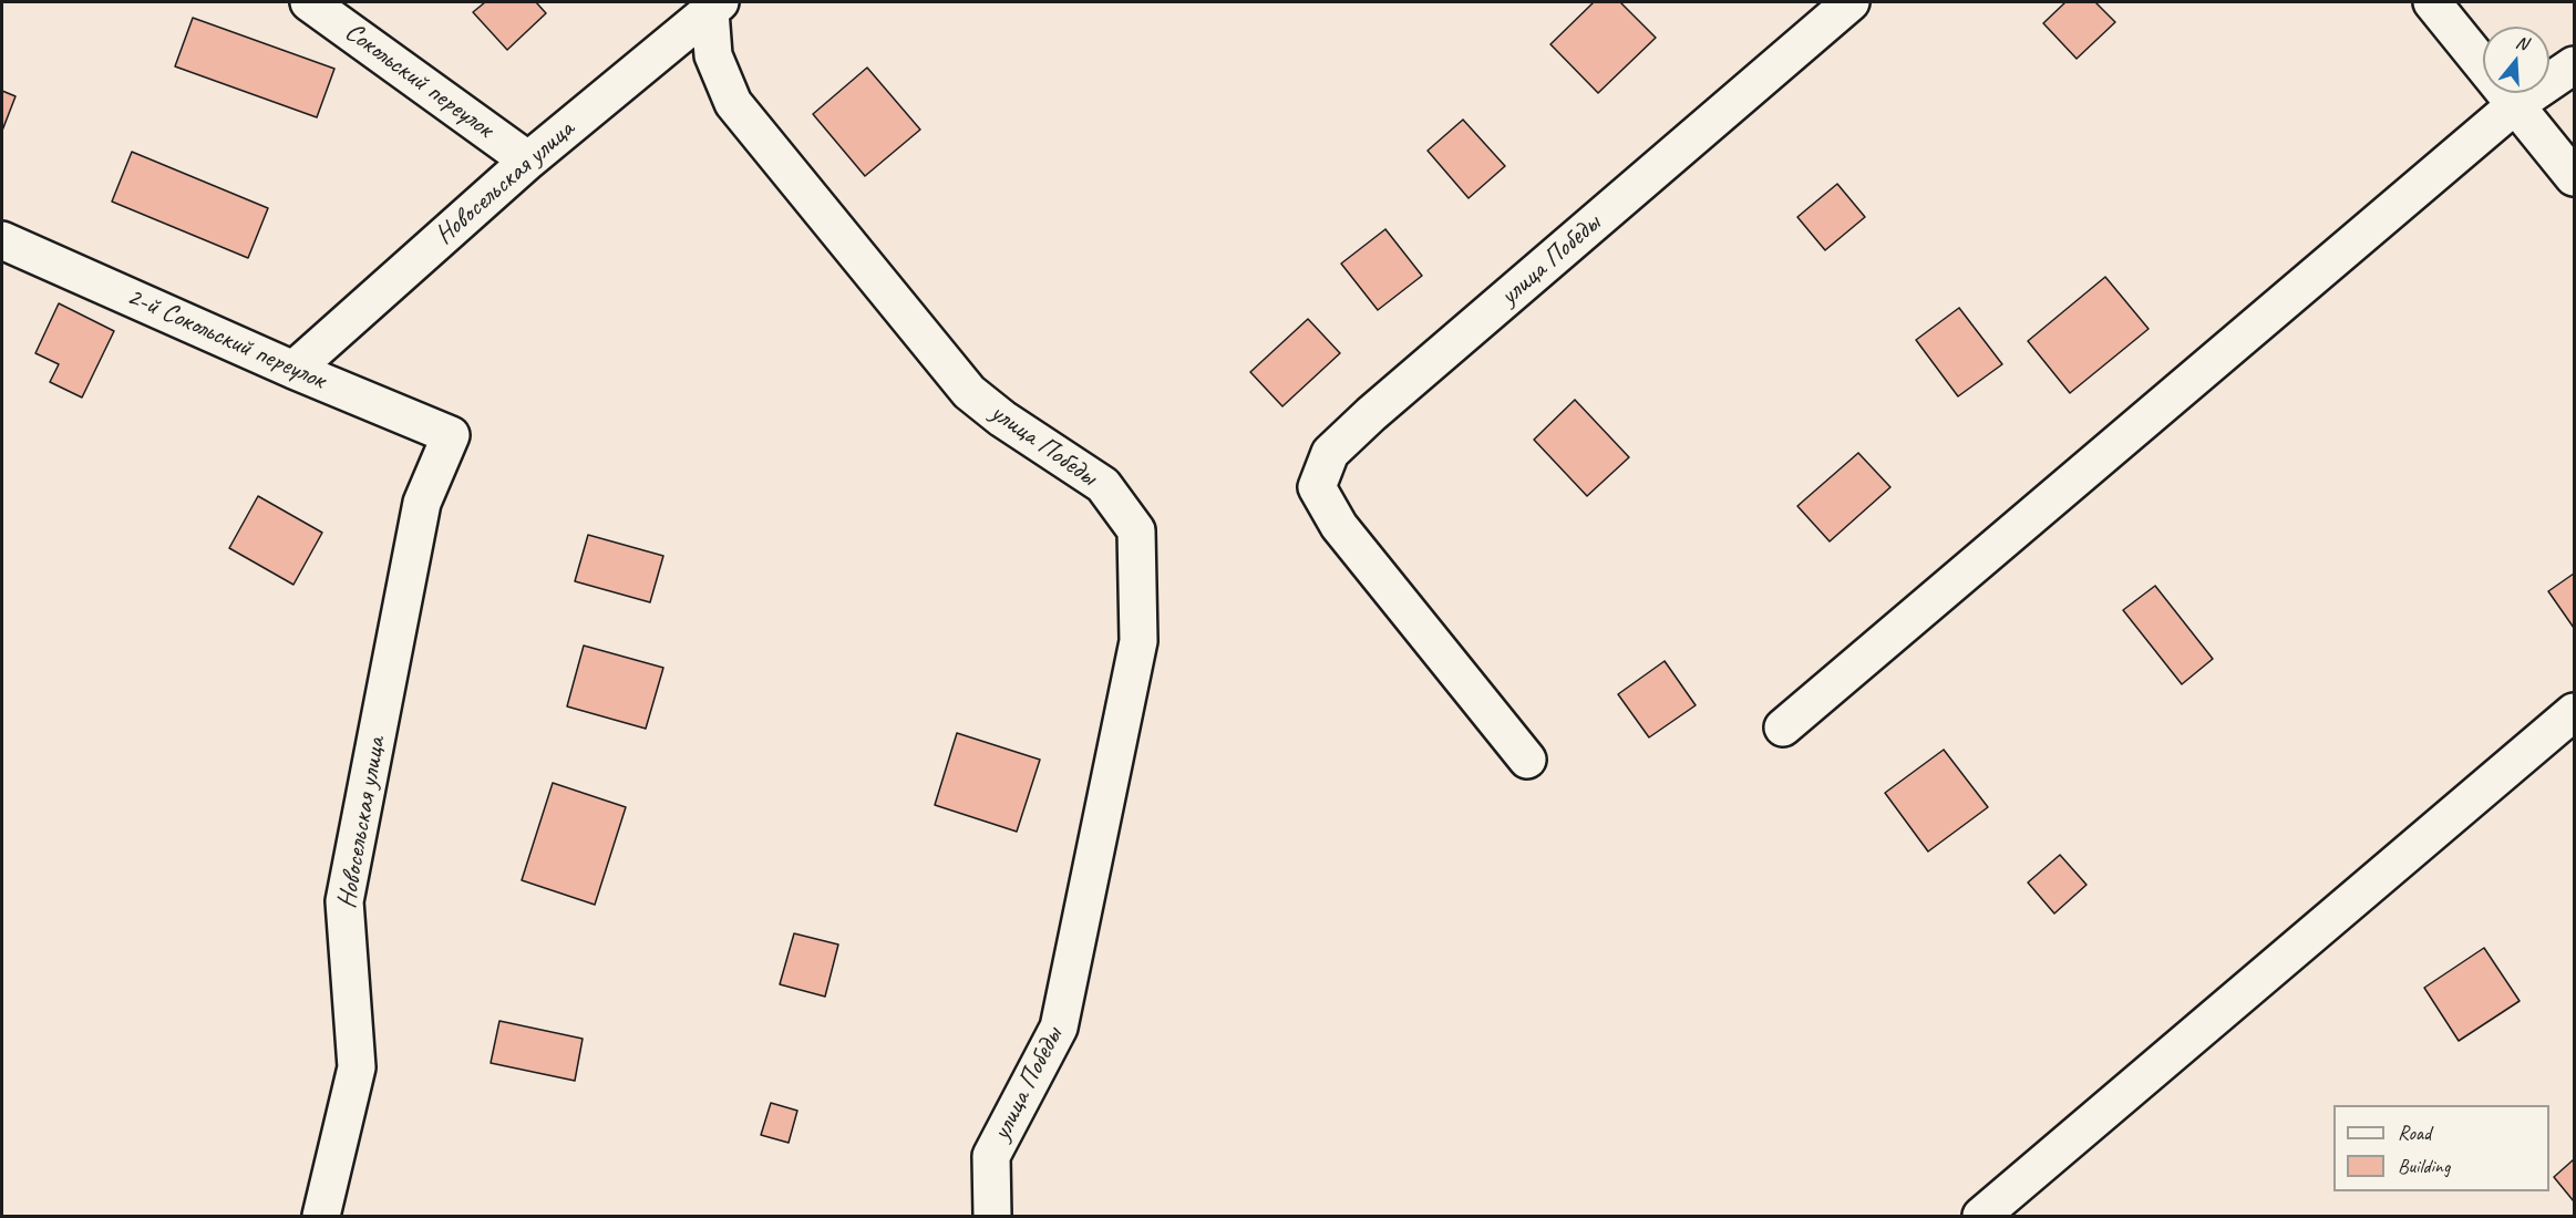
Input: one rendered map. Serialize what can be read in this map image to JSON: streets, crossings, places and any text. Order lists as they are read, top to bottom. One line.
{"streets":{"street":["Сокольский переулок","Новосельская улица","улица Победы","2-й Сокольский переулок"]},"crossings":[["Сокольский переулок","Новосельская улица"],["Новосельская улица","улица Победы"],["Новосельская улица","2-й Сокольский переулок"]],"legend":["Road","Building"],"north":"top"}
